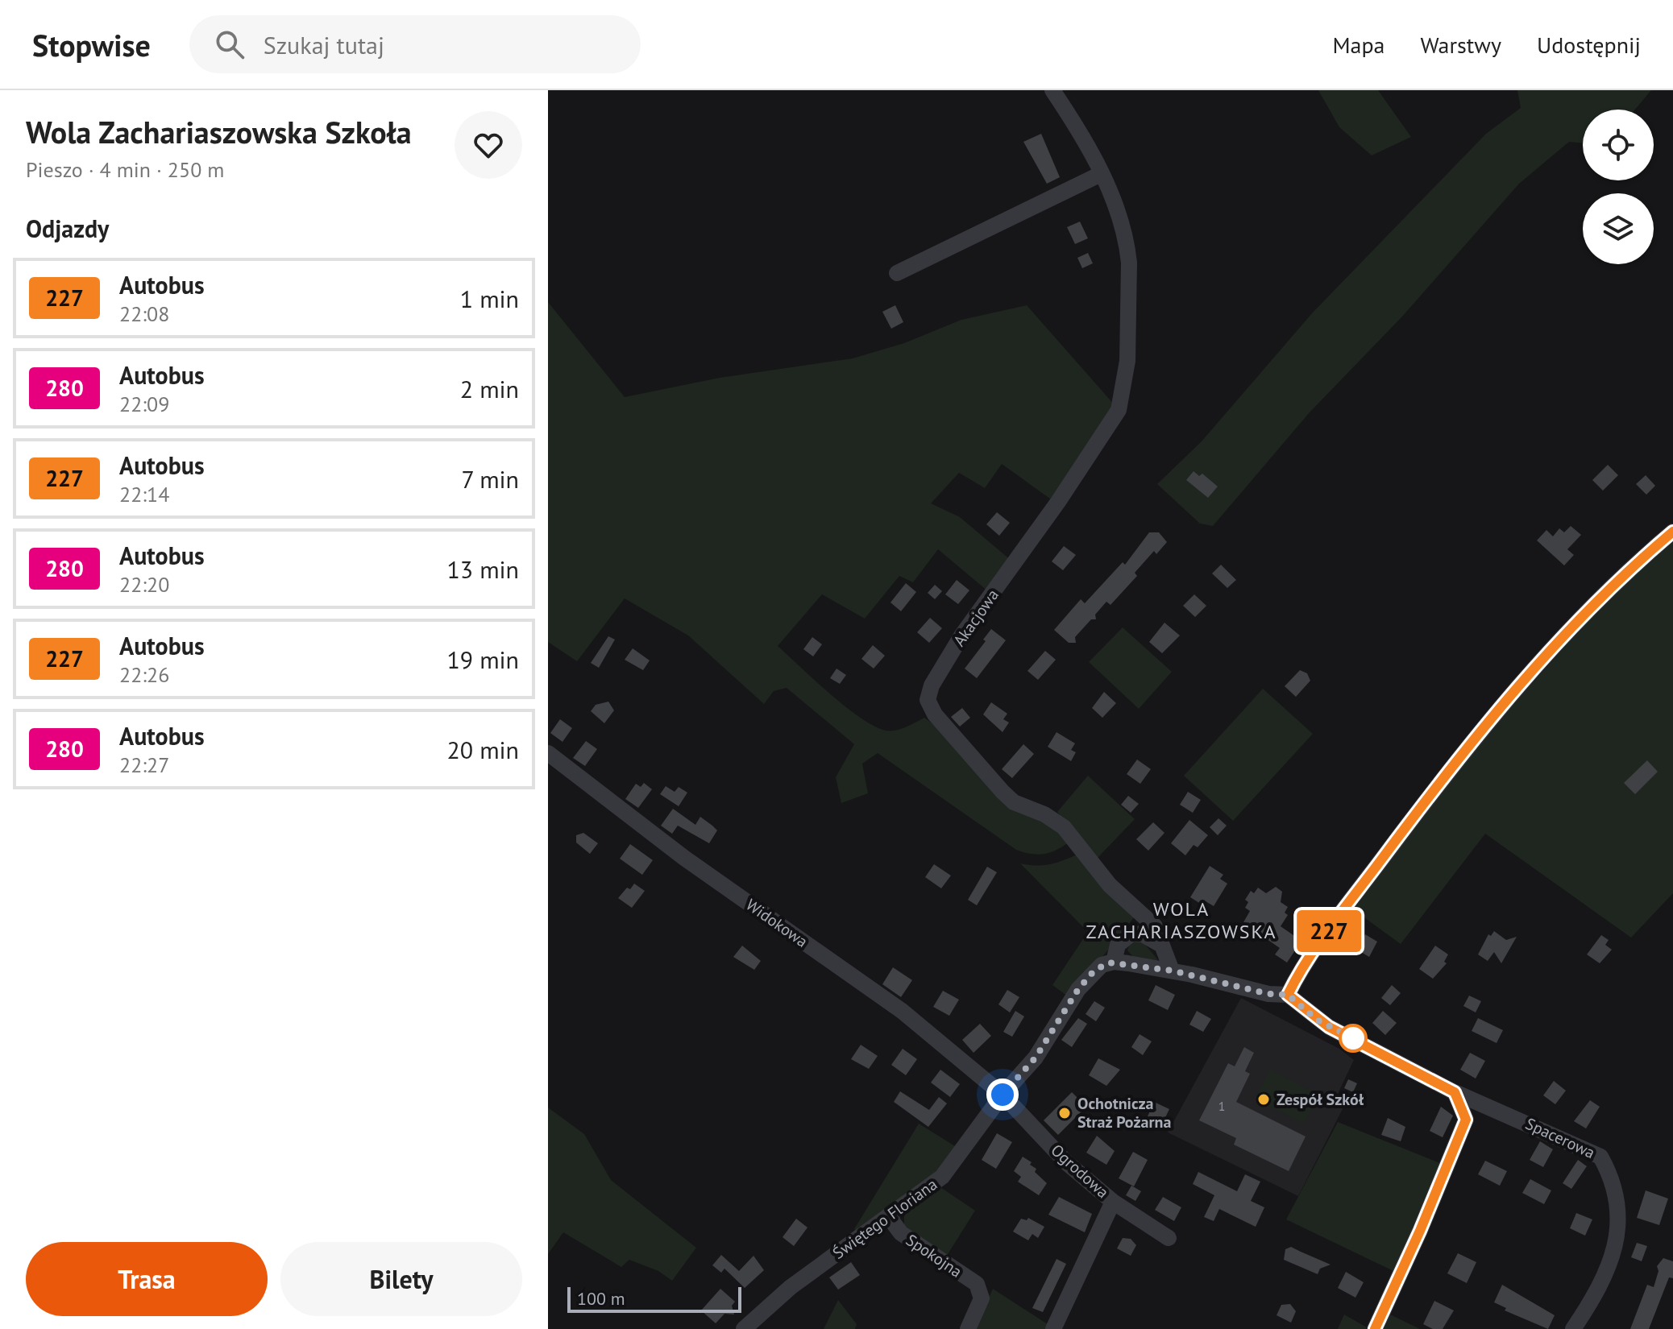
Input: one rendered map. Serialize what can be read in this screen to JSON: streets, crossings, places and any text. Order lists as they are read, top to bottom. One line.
{"streets":{"street":["Akacjowa","Widokowa","Spacerowa","Ogrodowa","Świętego Floriana","Spokojna"]},"crossings":[["Widokowa","Ogrodowa"],["Widokowa","Świętego Floriana"],["Ogrodowa","Świętego Floriana"],["Świętego Floriana","Spokojna"]],"districts":["WOLA ZACHARIASZOWSKA"],"places":["Zespół Szkół","Ochotnicza Straż Pożarna"],"lines":["bus line 227"],"house_numbers":["1"],"scale_bar":"100 m","page":{"header":"Stopwise","search":"Szukaj tutaj","nav":["Mapa","Warstwy","Udostępnij"],"heading":[["Wola Zachariaszowska Szkoła","Pieszo · 4 min · 250 m"],"Odjazdy"],"on_map":"227","list":[{"mark":"227","name":"Autobus","note":"22:08","value":"1 min"},{"mark":"280","name":"Autobus","note":"22:09","value":"2 min"},{"mark":"227","name":"Autobus","note":"22:14","value":"7 min"},{"mark":"280","name":"Autobus","note":"22:20","value":"13 min"},{"mark":"227","name":"Autobus","note":"22:26","value":"19 min"},{"mark":"280","name":"Autobus","note":"22:27","value":"20 min"}],"buttons":["Trasa","Bilety"],"scale":"100 m"}}
